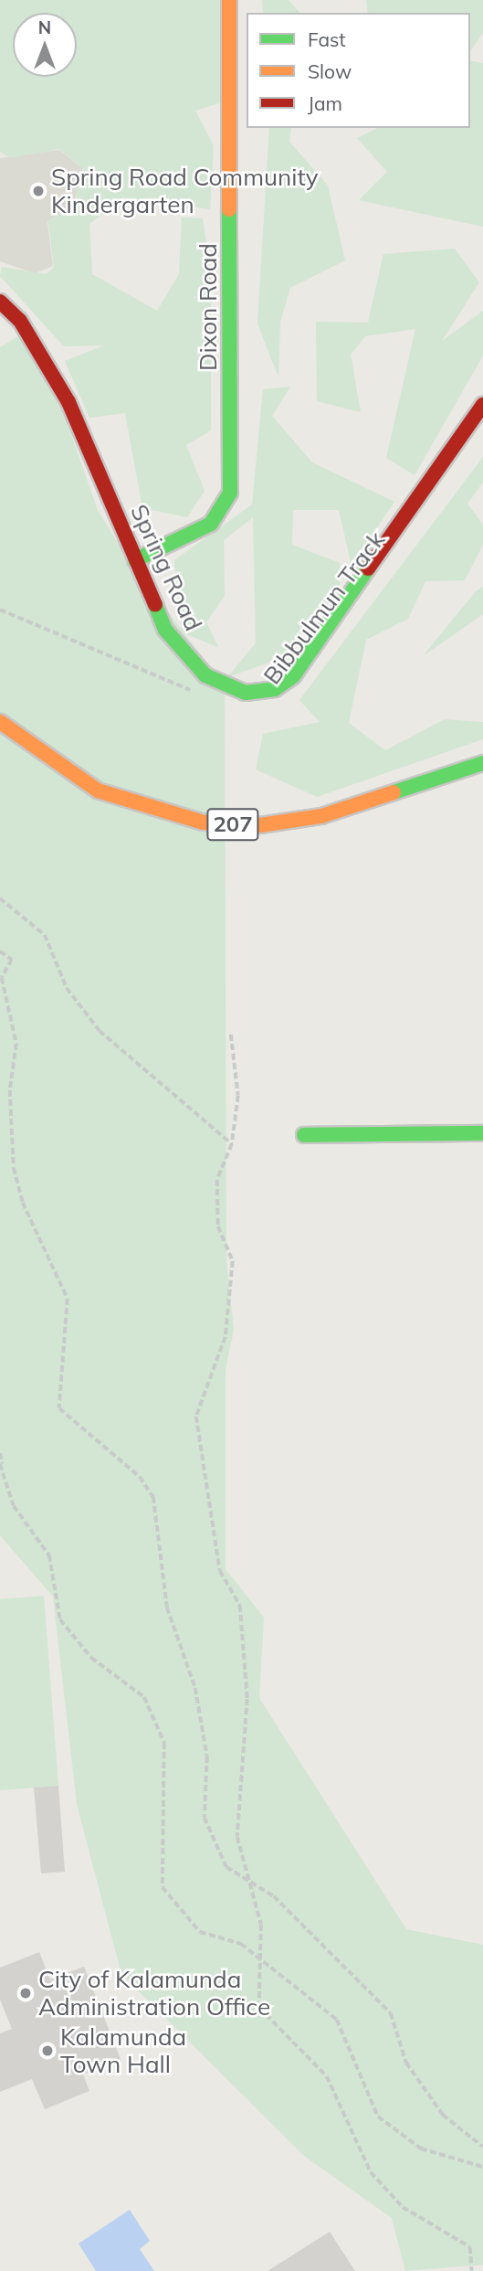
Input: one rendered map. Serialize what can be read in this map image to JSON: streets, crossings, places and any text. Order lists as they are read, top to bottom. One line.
{"streets":{"street":["Dixon Road","Spring Road","207"]},"crossings":[["Dixon Road","Spring Road"]],"places":["Spring Road Community Kindergarten","City of Kalamunda Administration Office","Kalamunda Town Hall"],"legend":["Fast","Slow","Jam"],"north":"top"}
